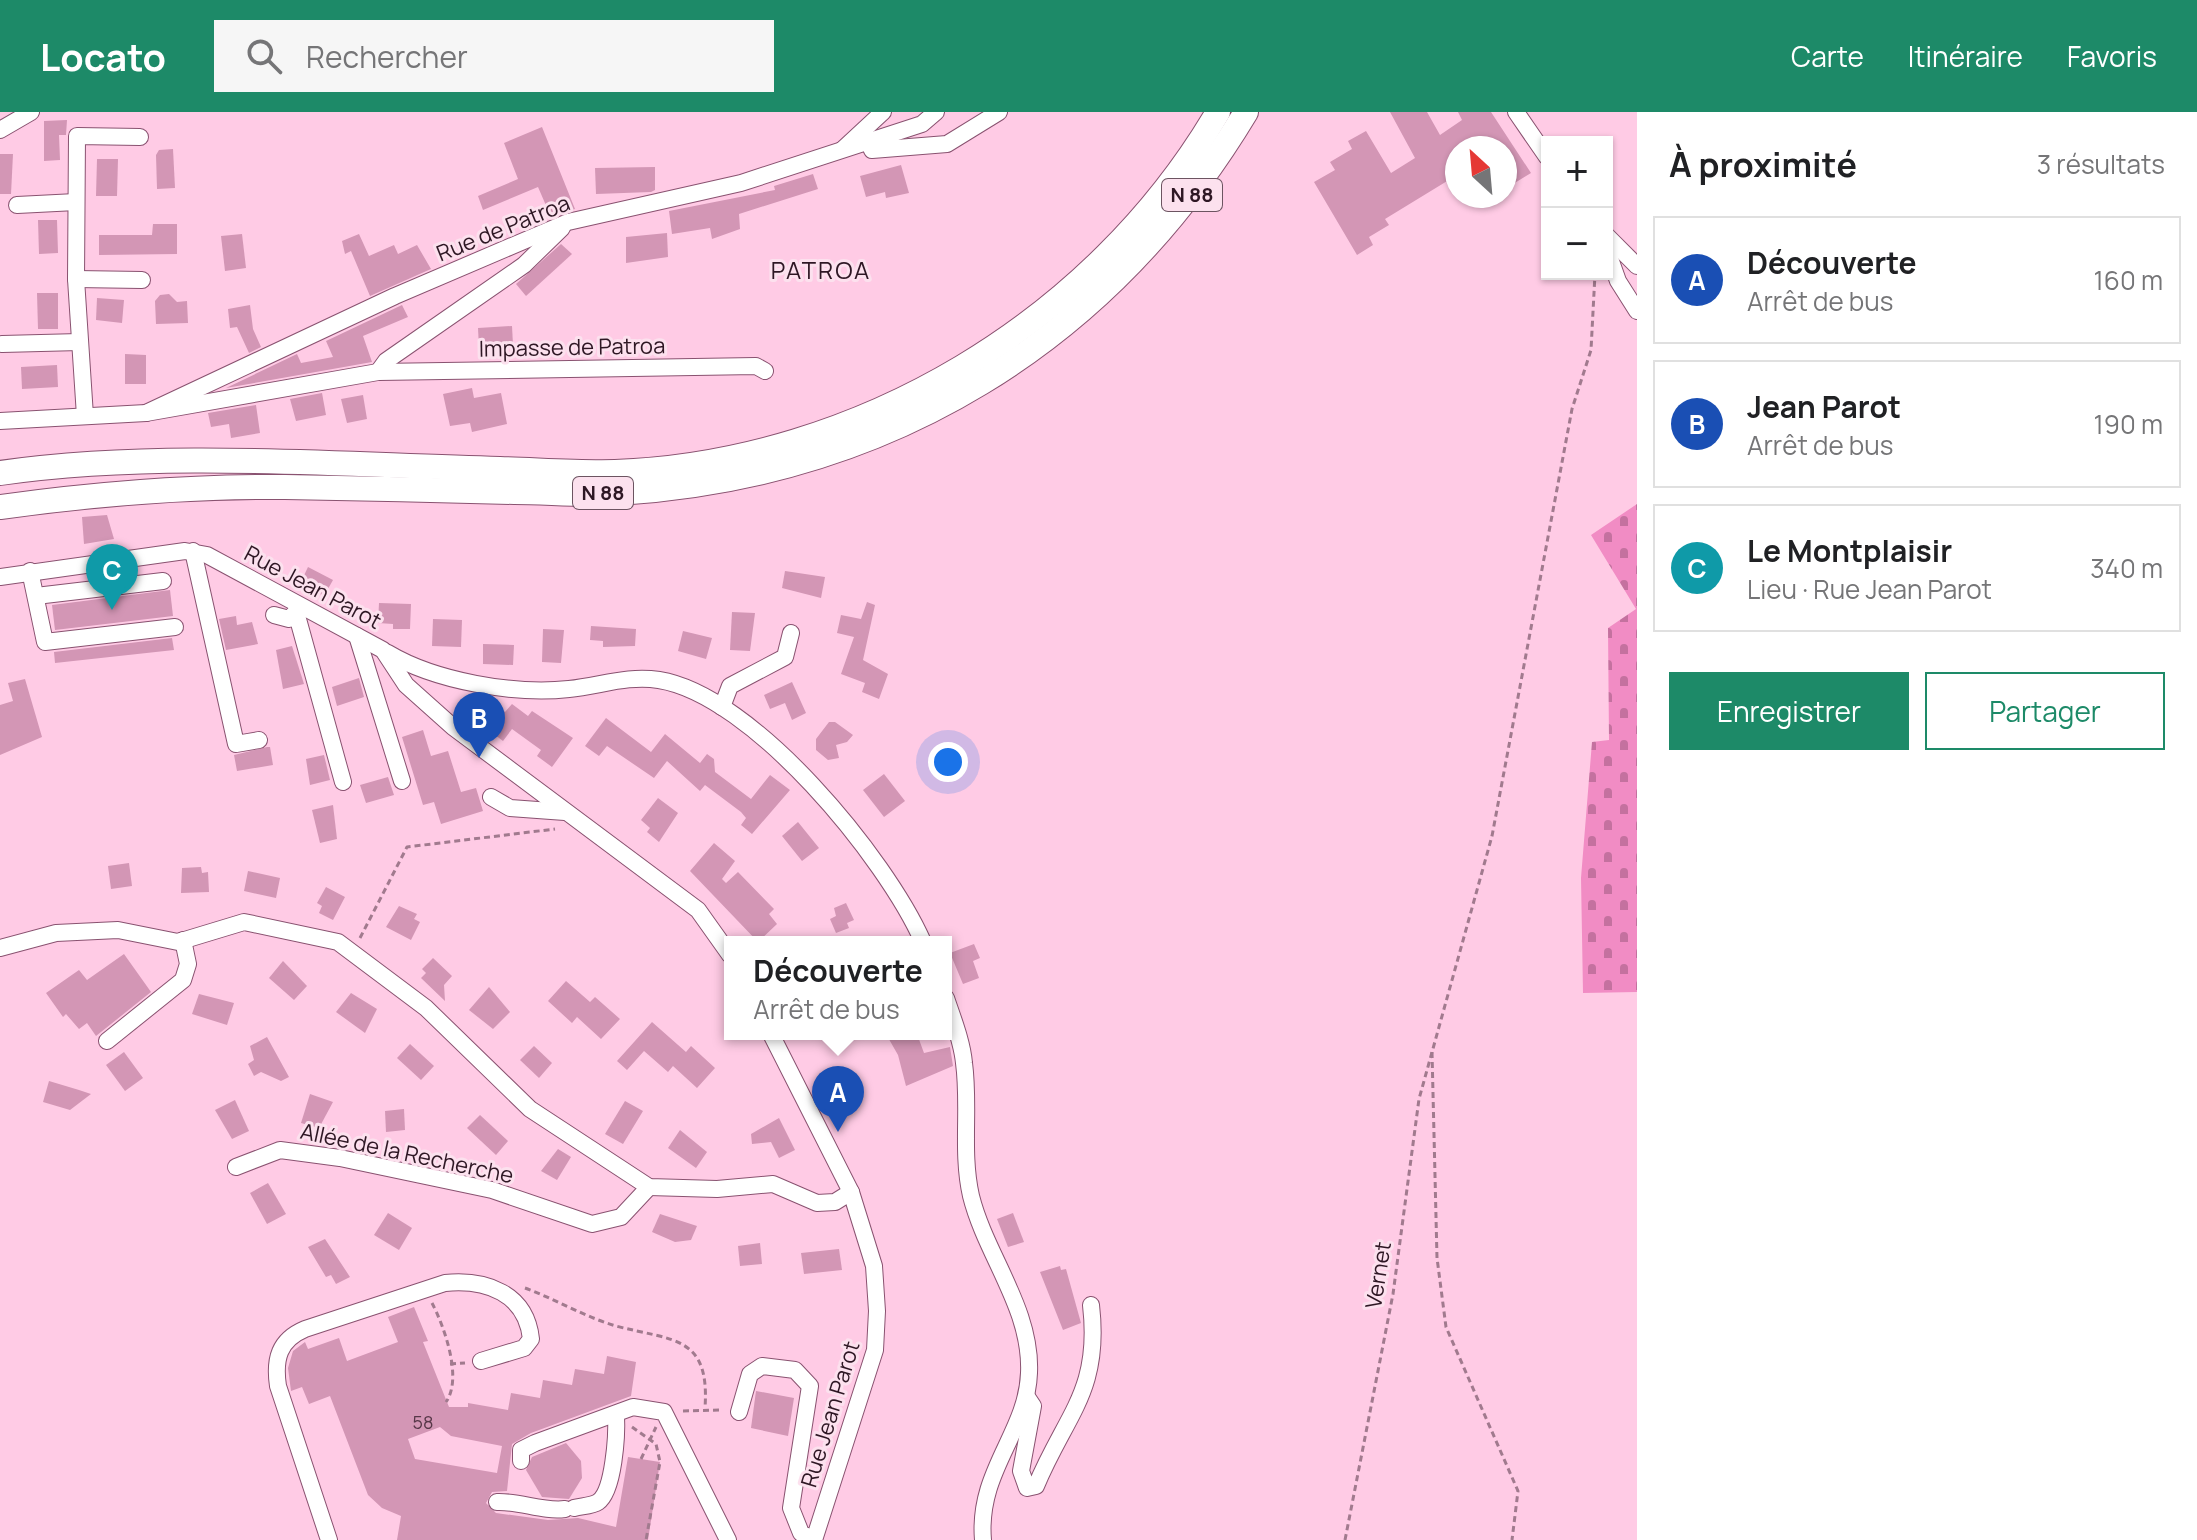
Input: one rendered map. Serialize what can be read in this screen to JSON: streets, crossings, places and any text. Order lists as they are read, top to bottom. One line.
{"streets":{"highway":["N 88"],"street":["Rue de Patroa","Impasse de Patroa","Rue Jean Parot","Allée de la Recherche"],"path":["Vernet"]},"crossings":[["Rue de Patroa","Impasse de Patroa"]],"districts":["PATROA"],"house_numbers":["58"],"north":"top left","page":{"header":"Locato","search":"Rechercher","nav":["Carte","Itinéraire","Favoris"],"heading":["À proximité","3 résultats"],"map_buttons":["+","−"],"list":[{"mark":"A","name":"Découverte","note":"Arrêt de bus","value":"160 m"},{"mark":"B","name":"Jean Parot","note":"Arrêt de bus","value":"190 m"},{"mark":"C","name":"Le Montplaisir","note":"Lieu · Rue Jean Parot","value":"340 m"}],"pins":["C","B","A"],"buttons":["Enregistrer","Partager"],"popup":["Découverte","Arrêt de bus"]}}
